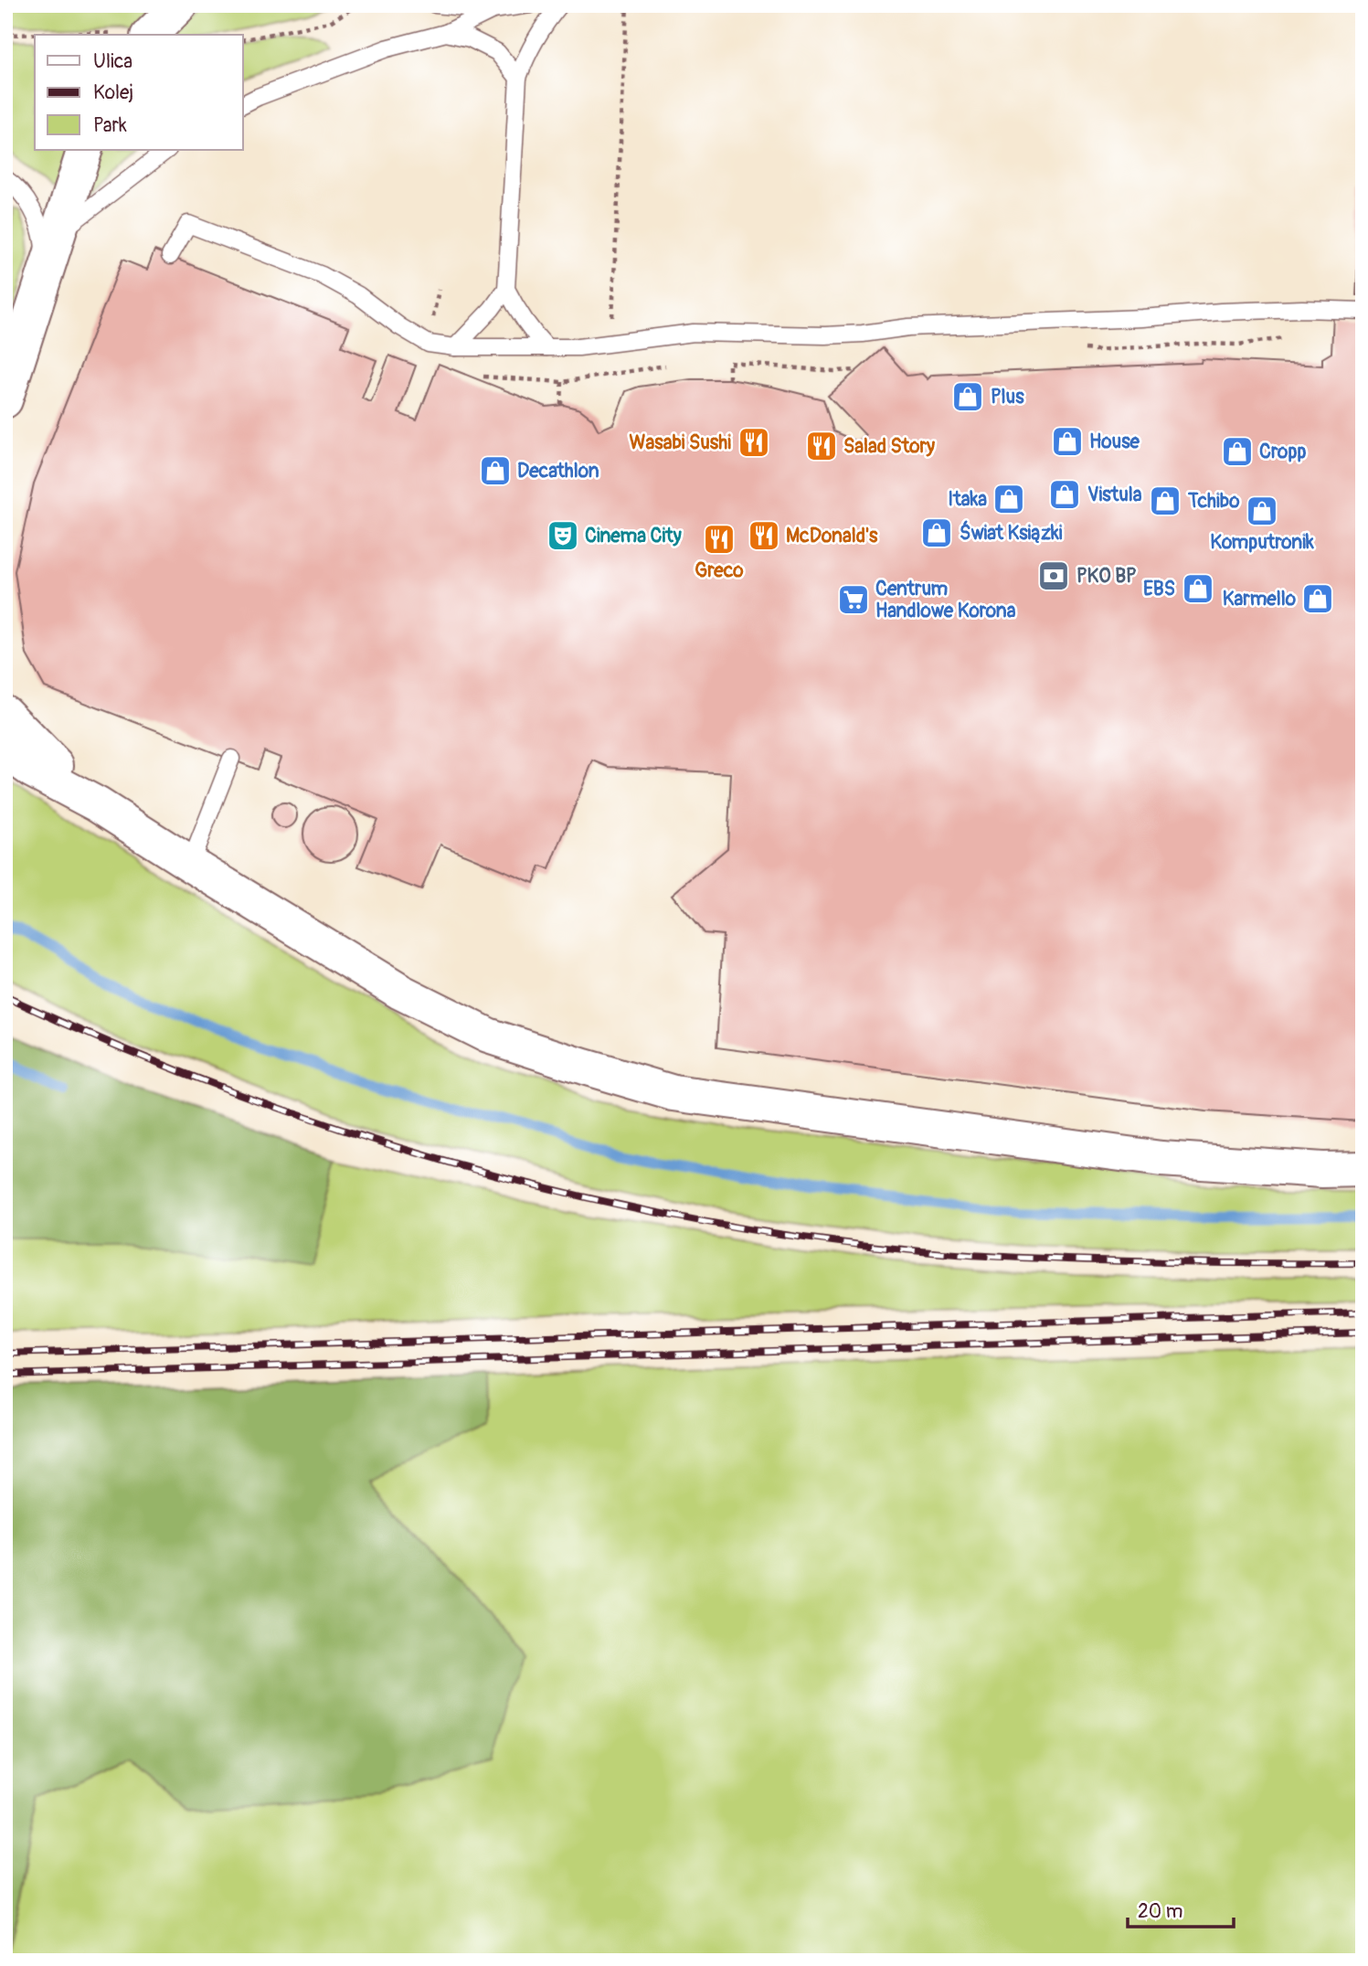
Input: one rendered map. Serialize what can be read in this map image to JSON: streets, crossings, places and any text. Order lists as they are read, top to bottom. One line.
{"places":{"shop":["Plus","House","Cropp","Decathlon","Vistula","Itaka","Tchibo","Komputronik","Świat Ksiązki","EBS","Karmello"],"restaurant":["Wasabi Sushi","Salad Story","McDonald's","Greco"],"theatre":["Cinema City"],"bank":["PKO BP"],"supermarket":["Centrum Handlowe Korona"]},"legend":["Ulica","Kolej","Park"],"scale_bar":"20 m"}
